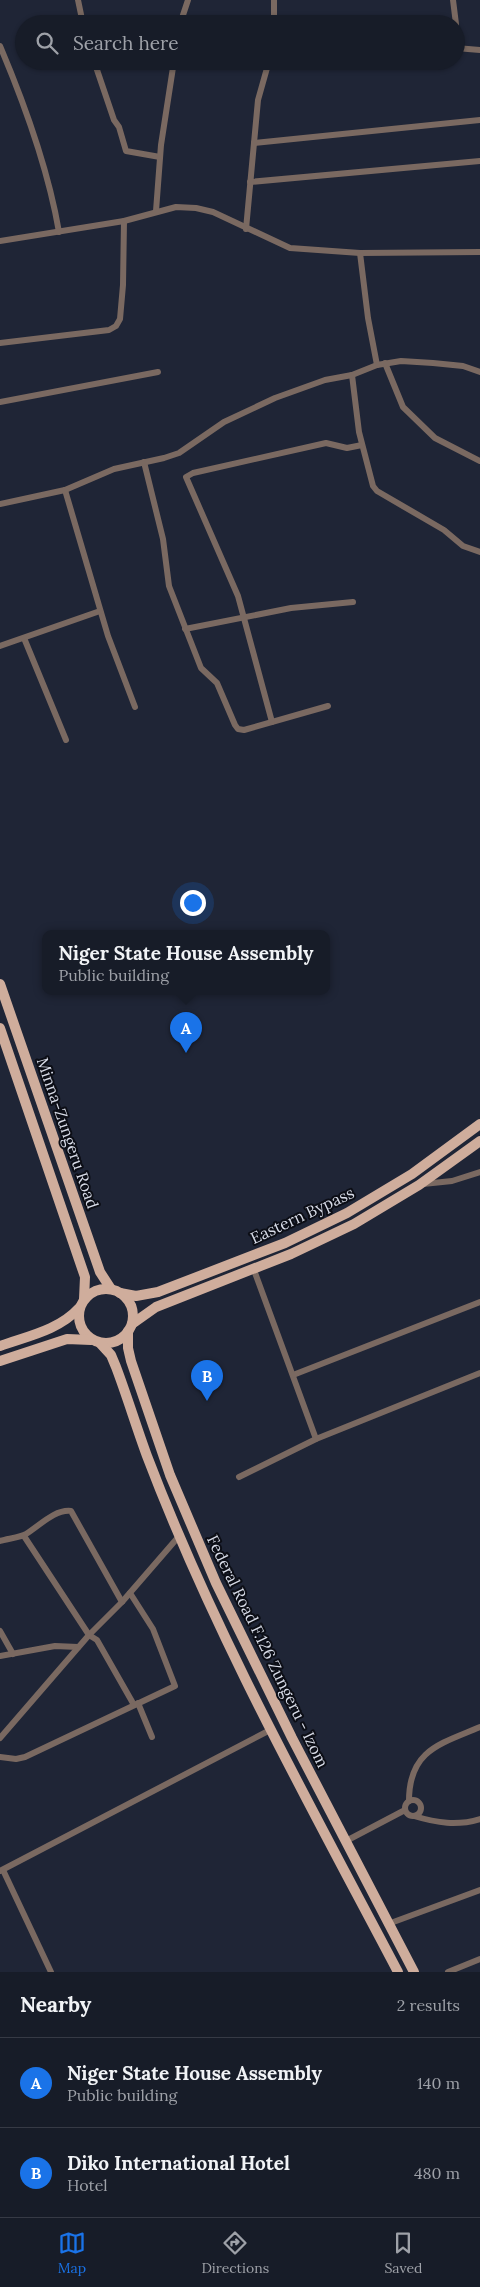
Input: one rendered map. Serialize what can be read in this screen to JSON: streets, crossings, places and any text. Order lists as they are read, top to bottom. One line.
{"streets":{"main road":["Minna-Zungeru Road","Eastern Bypass","Federal Road F.126 Zungeru - Izom"]},"crossings":[["Minna-Zungeru Road","Eastern Bypass"],["Minna-Zungeru Road","Federal Road F.126 Zungeru - Izom"],["Eastern Bypass","Federal Road F.126 Zungeru - Izom"]],"page":{"search":"Search here","popup":["Niger State House Assembly","Public building"],"pins":["A","B"],"heading":["Nearby","2 results"],"list":[{"mark":"A","name":"Niger State House Assembly","note":"Public building","value":"140 m"},{"mark":"B","name":"Diko International Hotel","note":"Hotel","value":"480 m"}],"nav":["Map","Directions","Saved"]}}
